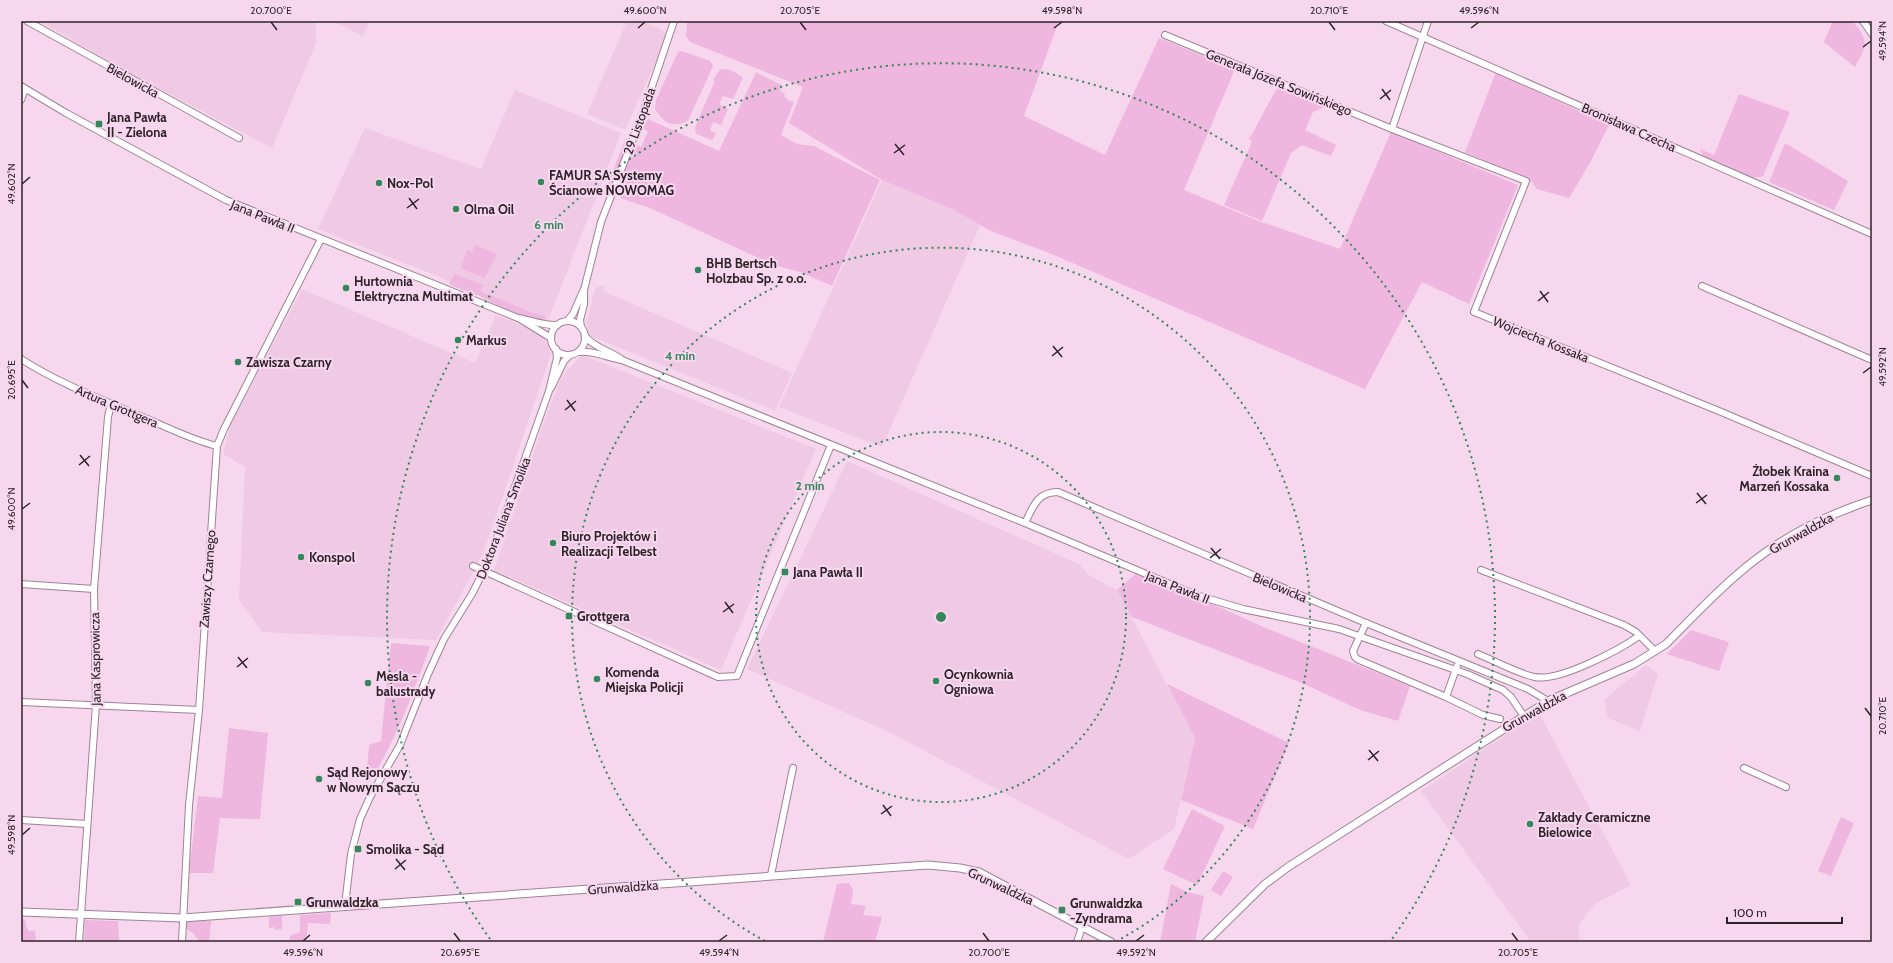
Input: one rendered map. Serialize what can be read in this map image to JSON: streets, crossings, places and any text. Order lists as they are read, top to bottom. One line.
{"streets":{"street":["Bielowicka","Generała Józefa Sowińskiego","29 Listopada","Bronisława Czecha","Jana Pawła II","Wojciecha Kossaka","Artura Grottgera","Doktora Juliana Smolika","Grunwaldzka","Zawiszy Czarnego","Jana Kasprowicza"]},"crossings":[["Bielowicka","Jana Pawła II"],["Bielowicka","Grunwaldzka"],["Generała Józefa Sowińskiego","Wojciecha Kossaka"],["29 Listopada","Jana Pawła II"],["29 Listopada","Doktora Juliana Smolika"],["Jana Pawła II","Doktora Juliana Smolika"],["Jana Pawła II","Grunwaldzka"],["Jana Pawła II","Zawiszy Czarnego"],["Artura Grottgera","Zawiszy Czarnego"],["Artura Grottgera","Jana Kasprowicza"],["Doktora Juliana Smolika","Grunwaldzka"],["Grunwaldzka","Zawiszy Czarnego"],["Grunwaldzka","Jana Kasprowicza"]],"places":{"transit":["Jana Pawła II - Zielona","Jana Pawła II","Grottgera","Smolika - Sąd","Grunwaldzka","Grunwaldzka -Zyndrama"],"other":["FAMUR SA Systemy Ścianowe NOWOMAG","Nox-Pol","Olma Oil","BHB Bertsch Holzbau Sp. z o.o.","Hurtownia Elektryczna Multimat","Markus","Zawisza Czarny","Żłobek Kraina Marzeń Kossaka","Biuro Projektów i Realizacji Telbest","Konspol","Komenda Miejska Policji","Ocynkownia Ogniowa","Mesla - balustrady","Sąd Rejonowy w Nowym Sączu","Zakłady Ceramiczne Bielowice"]},"scale_bar":"100 m","coordinates":["20.700°E","49.600°N","20.705°E","49.598°N","20.710°E","49.596°N","49.594°N","49.602°N","49.592°N","20.695°E"],"rings":["6 min","4 min","2 min"]}
